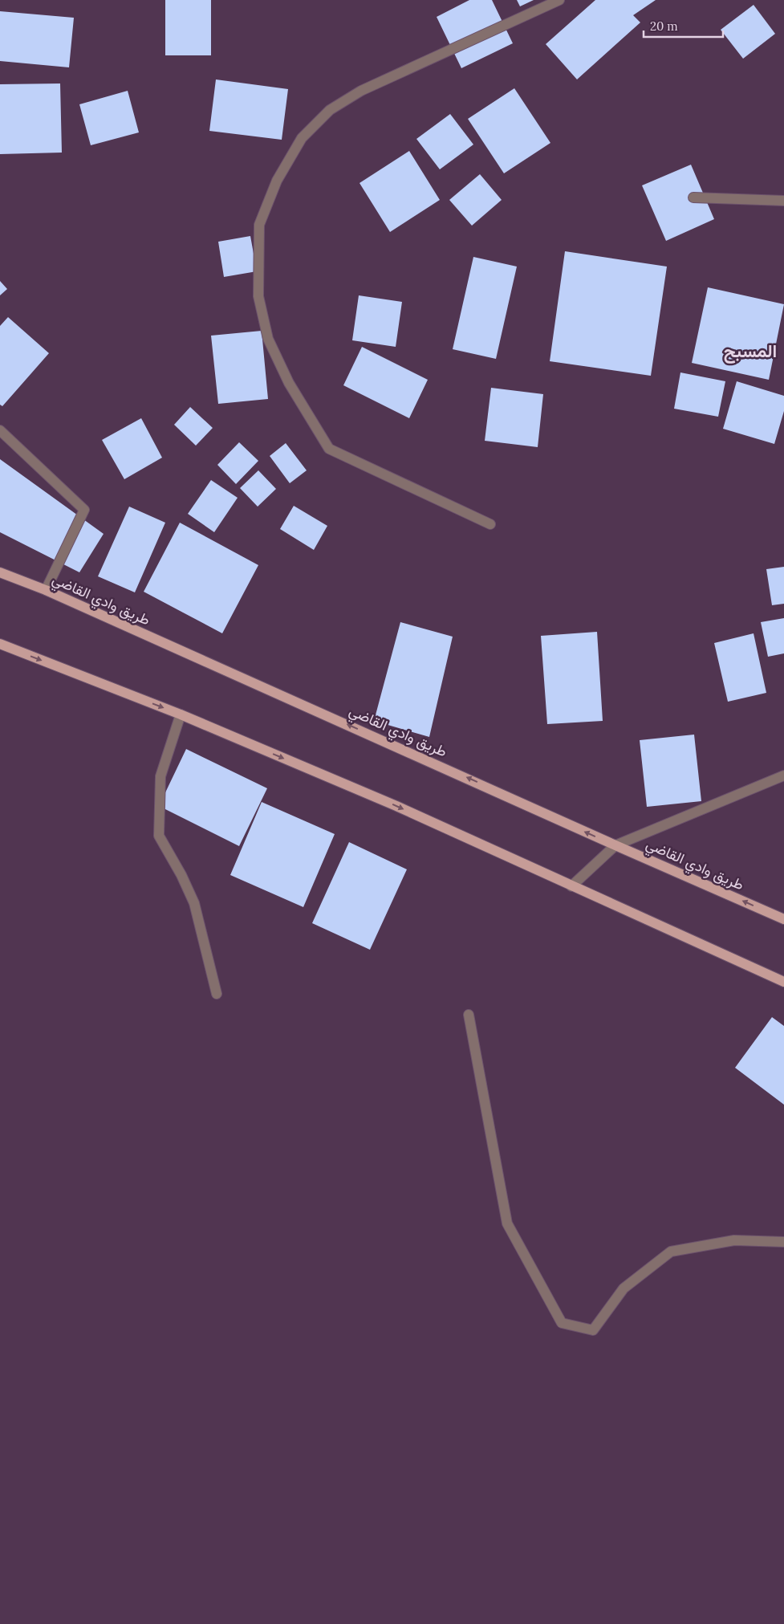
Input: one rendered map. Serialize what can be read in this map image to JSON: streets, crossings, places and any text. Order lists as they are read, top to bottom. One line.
{"streets":{"main road":["طريق وادي القاضي"]},"districts":["المسبح"],"scale_bar":"20 m"}
